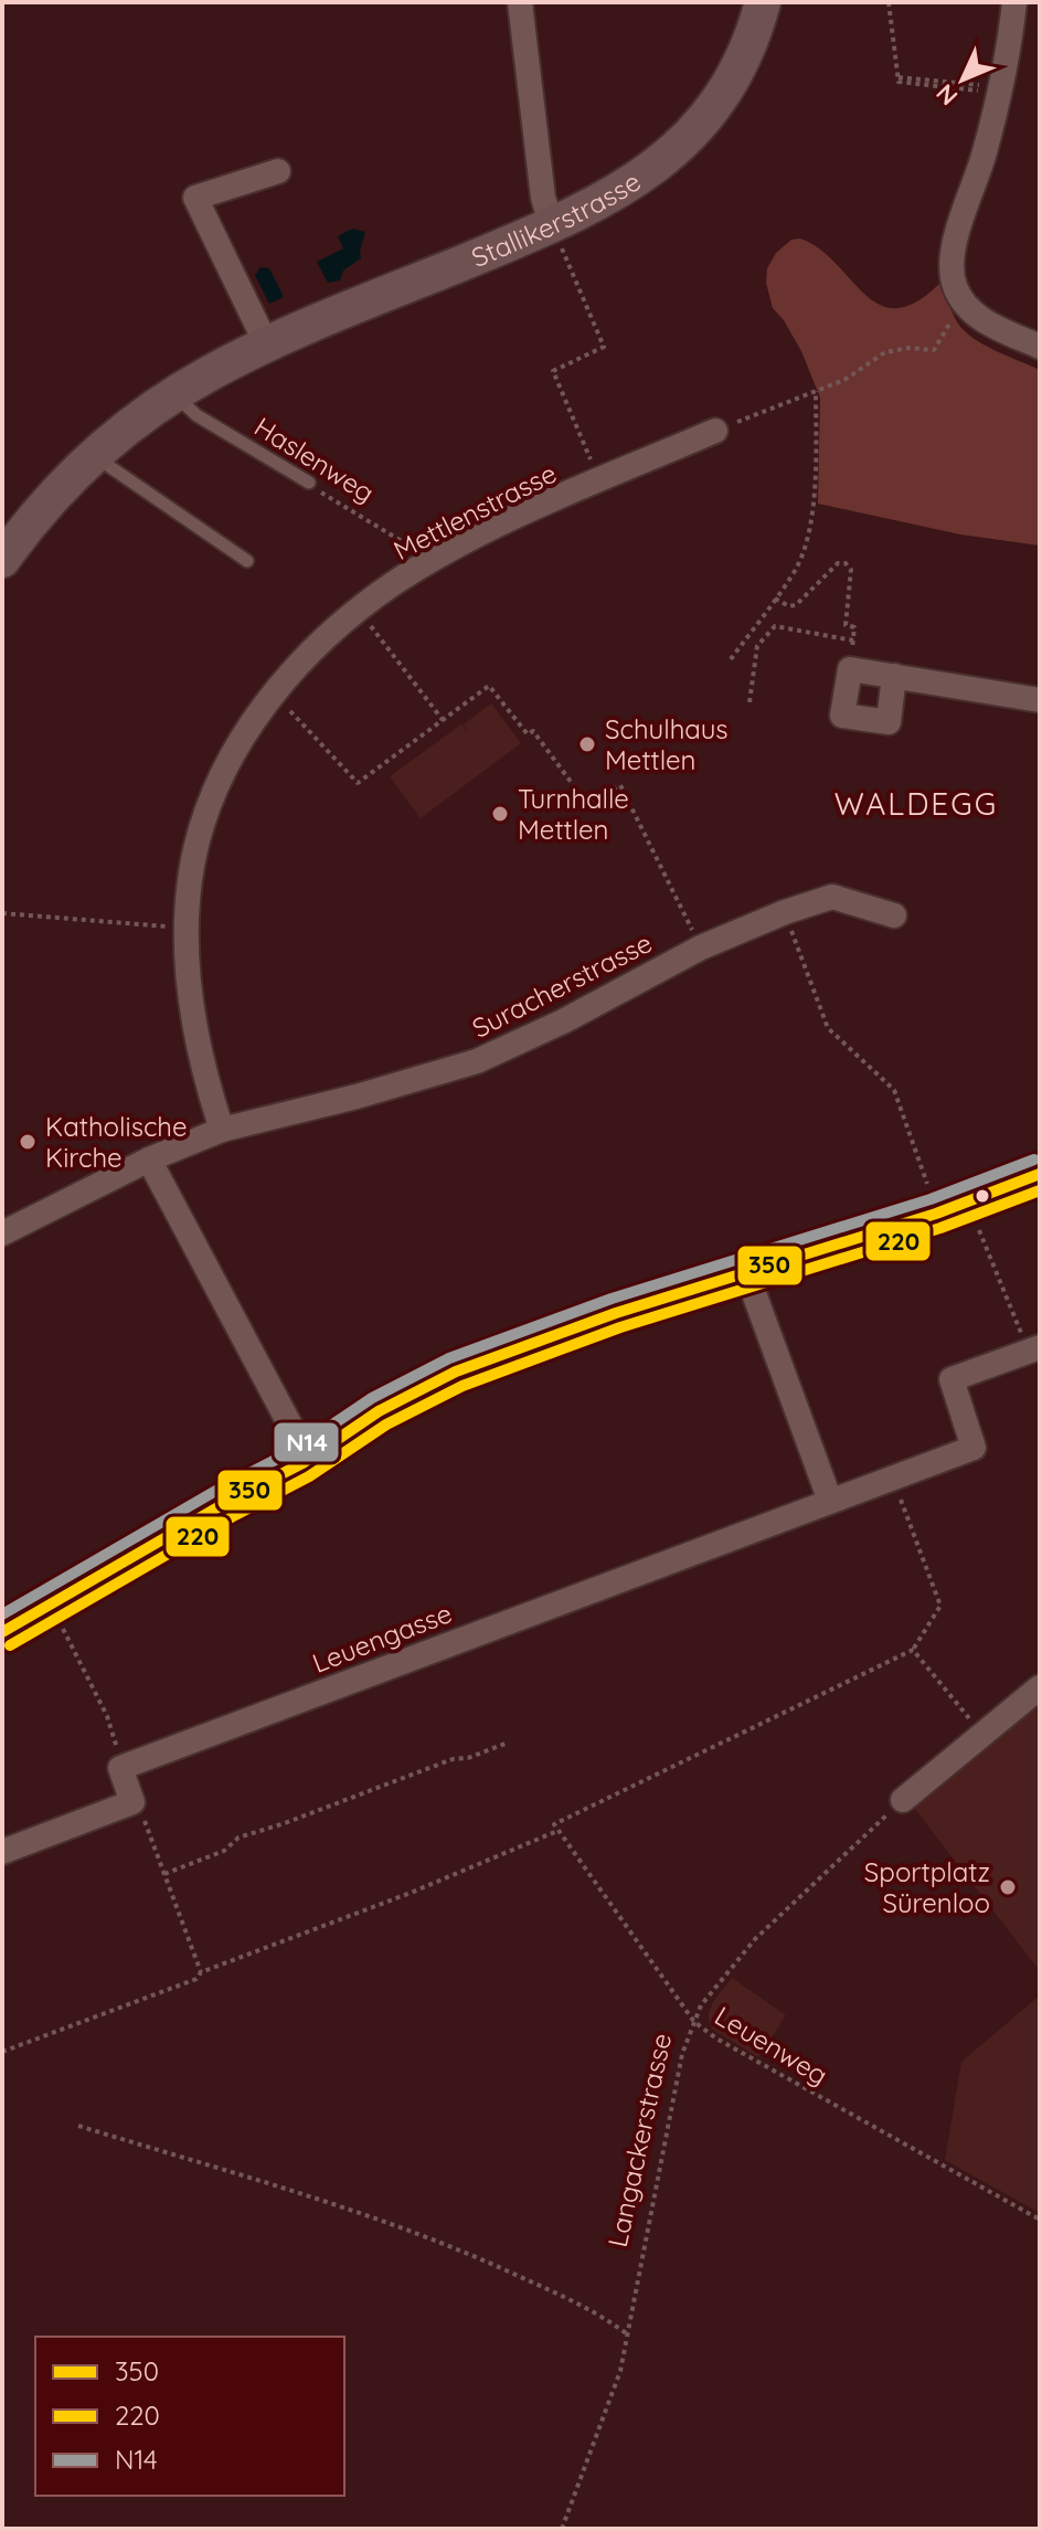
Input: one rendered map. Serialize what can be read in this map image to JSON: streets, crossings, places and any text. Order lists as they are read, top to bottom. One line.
{"streets":{"main road":["Stallikerstrasse"],"street":["Mettlenstrasse","Suracherstrasse","Leuengasse"],"lane":["Haslenweg"],"path":["Leuenweg","Langackerstrasse"]},"crossings":[["Stallikerstrasse","Haslenweg"],["Haslenweg","Mettlenstrasse"],["Mettlenstrasse","Suracherstrasse"],["Leuenweg","Langackerstrasse"]],"districts":["WALDEGG"],"places":["Schulhaus Mettlen","Turnhalle Mettlen","Katholische Kirche","Sportplatz Sürenloo"],"lines":["transit line N14","transit line 350","transit line 220"],"legend":["350","220","N14"],"north":"bottom left"}
